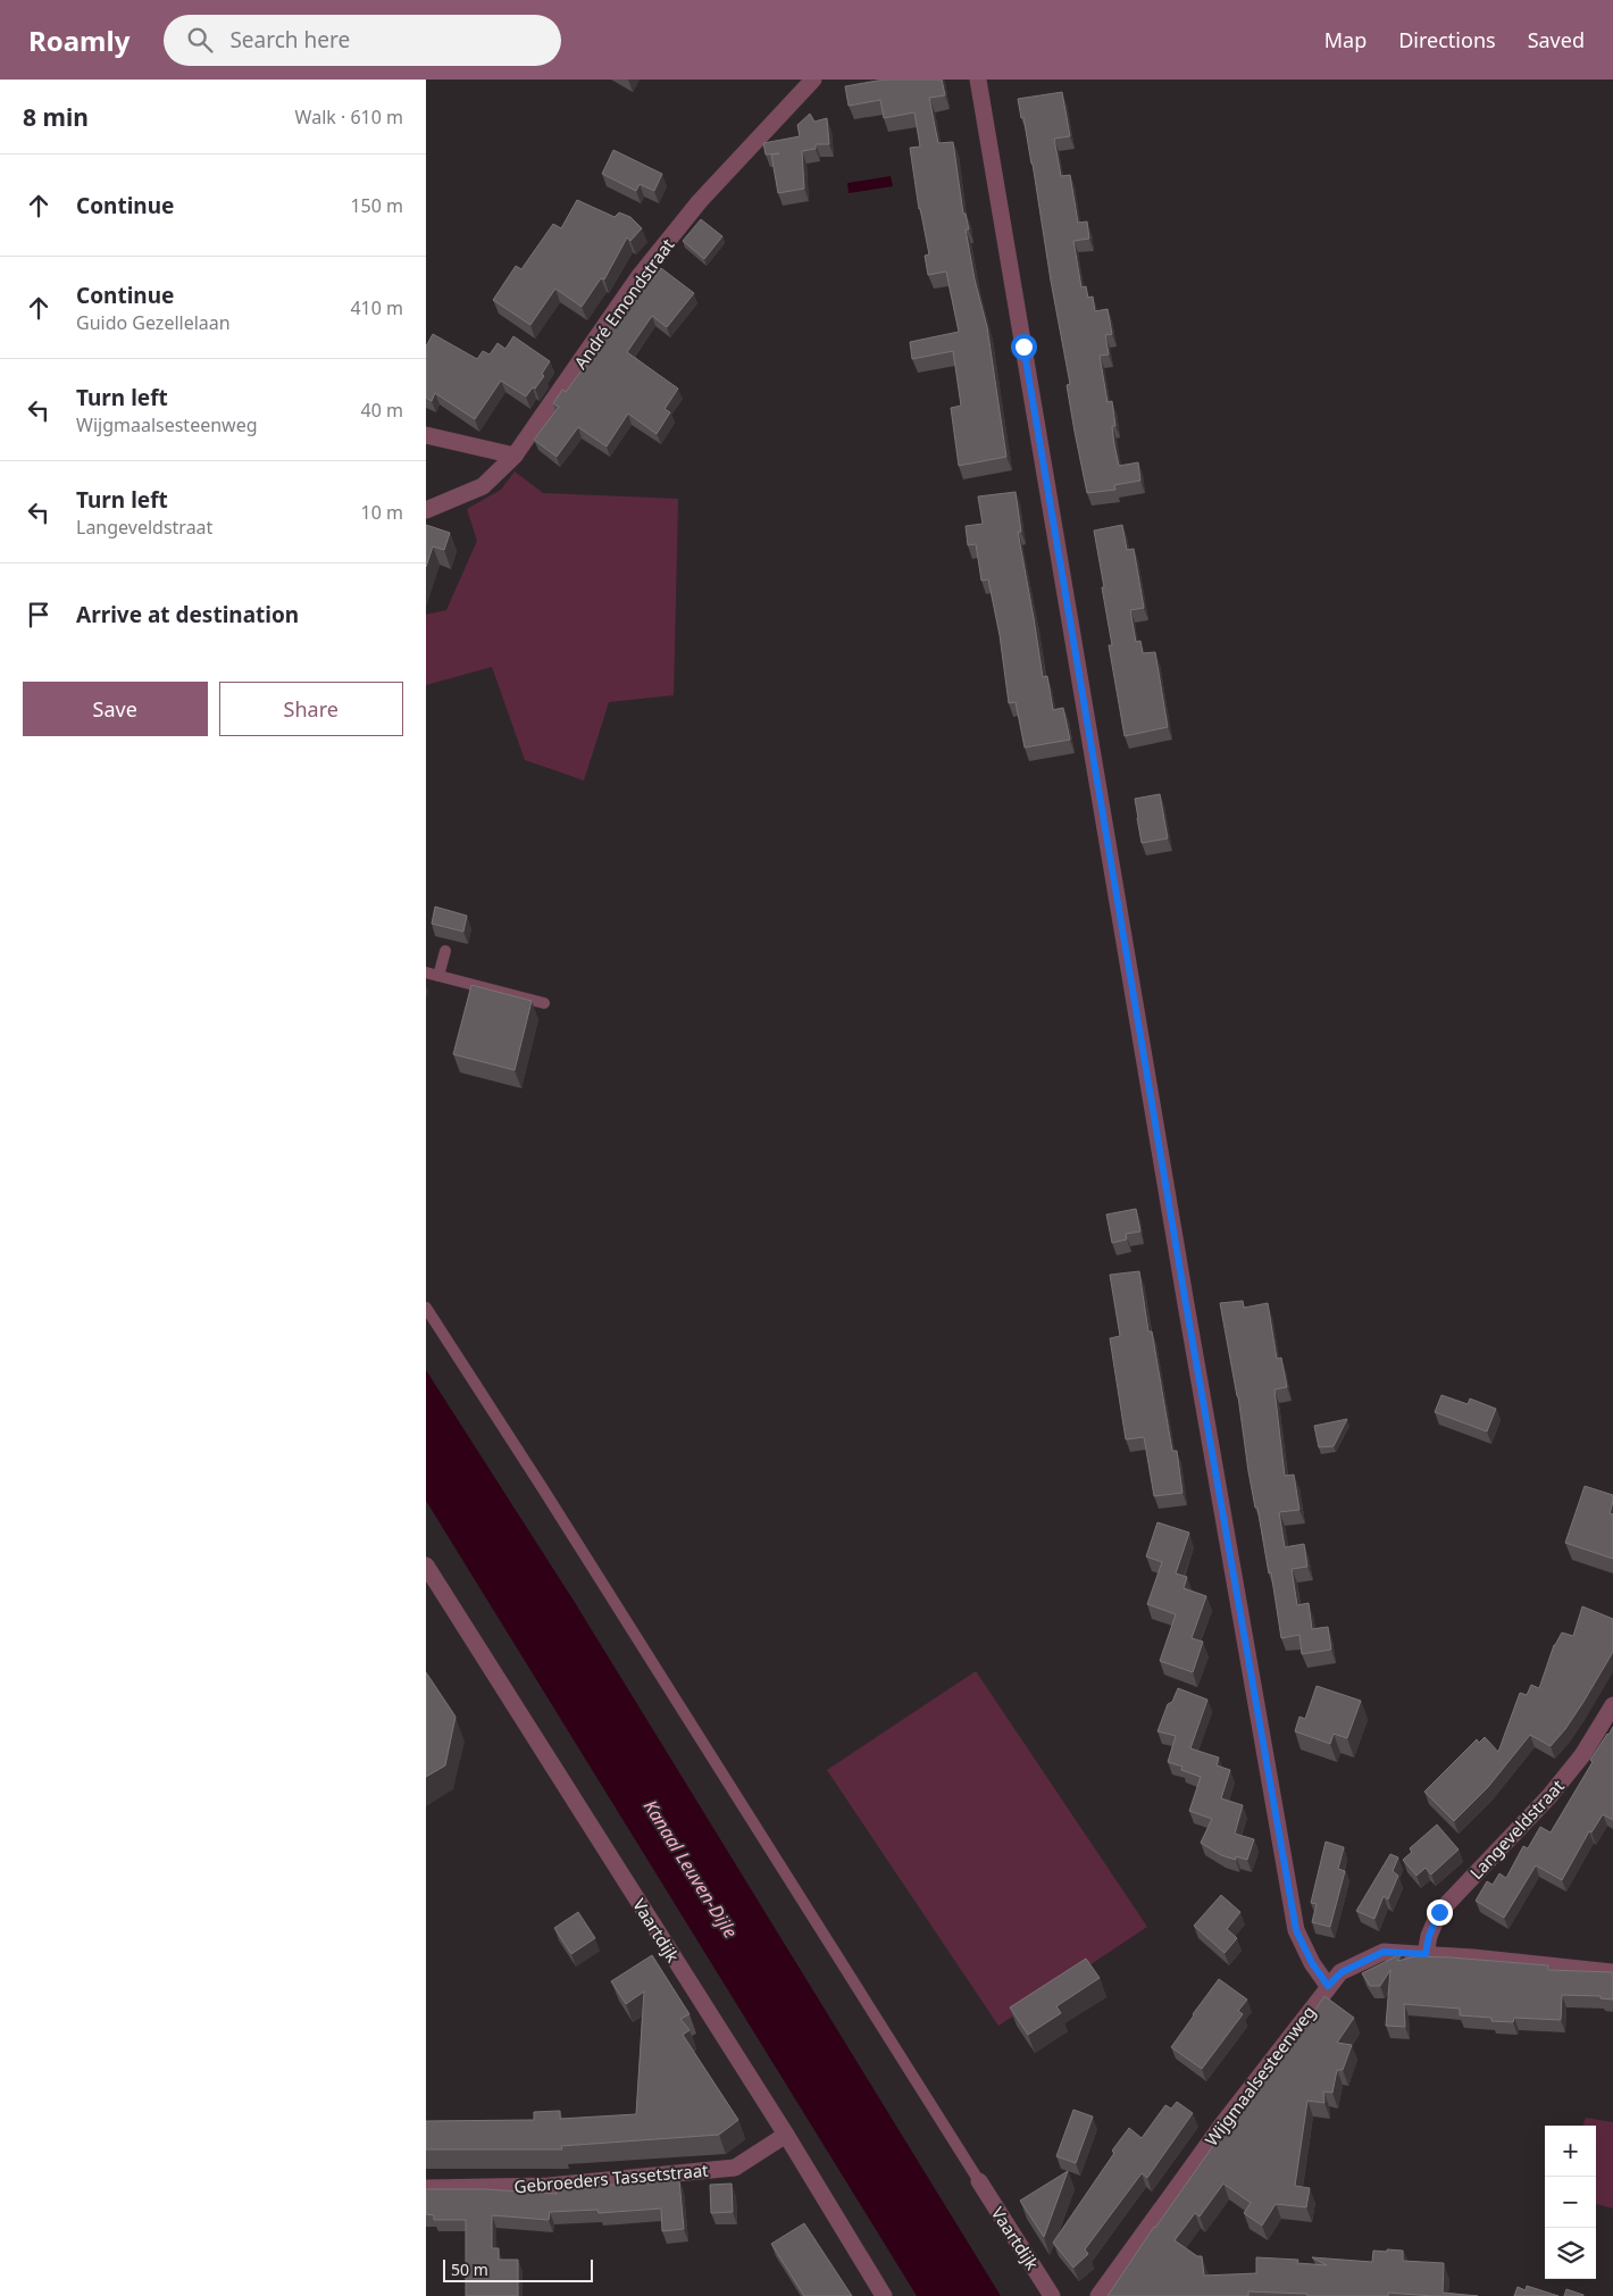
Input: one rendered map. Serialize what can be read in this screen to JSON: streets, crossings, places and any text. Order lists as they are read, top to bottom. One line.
{"streets":{"street":["André Emondstraat","Langeveldstraat","Vaartdijk","Wijgmaalsesteenweg","Gebroeders Tassetstraat"]},"crossings":[["Langeveldstraat","Wijgmaalsesteenweg"],["Vaartdijk","Gebroeders Tassetstraat"]],"water":["Kanaal Leuven-Dijle"],"scale_bar":"50 m","page":{"header":"Roamly","search":"Search here","nav":["Map","Directions","Saved"],"heading":["8 min","Walk · 610 m"],"list":[["Continue","150 m"],["Continue","Guido Gezellelaan","410 m"],["Turn left","Wijgmaalsesteenweg","40 m"],["Turn left","Langeveldstraat","10 m"],"Arrive at destination"],"buttons":["Save","Share"],"map_buttons":["+","−"],"scale":"50 m"}}
